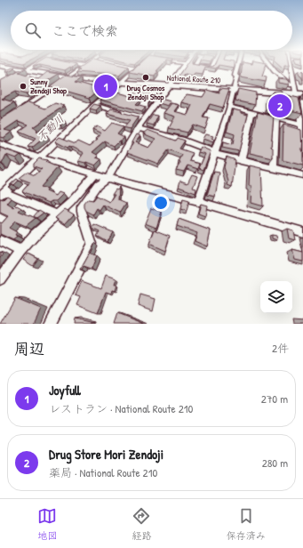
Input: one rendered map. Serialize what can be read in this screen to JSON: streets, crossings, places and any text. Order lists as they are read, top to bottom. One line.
{"streets":{"highway":["National Route 210"]},"water":["不動川"],"places":["Drug Cosmos Zendoji Shop","Sunny Zendoji Shop"],"page":{"search":"ここで検索","pins":["1","2"],"heading":["周辺","2件"],"list":[{"mark":"1","name":"Joyfull","note":"レストラン · National Route 210","value":"270 m"},{"mark":"2","name":"Drug Store Mori Zendoji","note":"薬局 · National Route 210","value":"280 m"}],"nav":["地図","経路","保存済み"]}}
